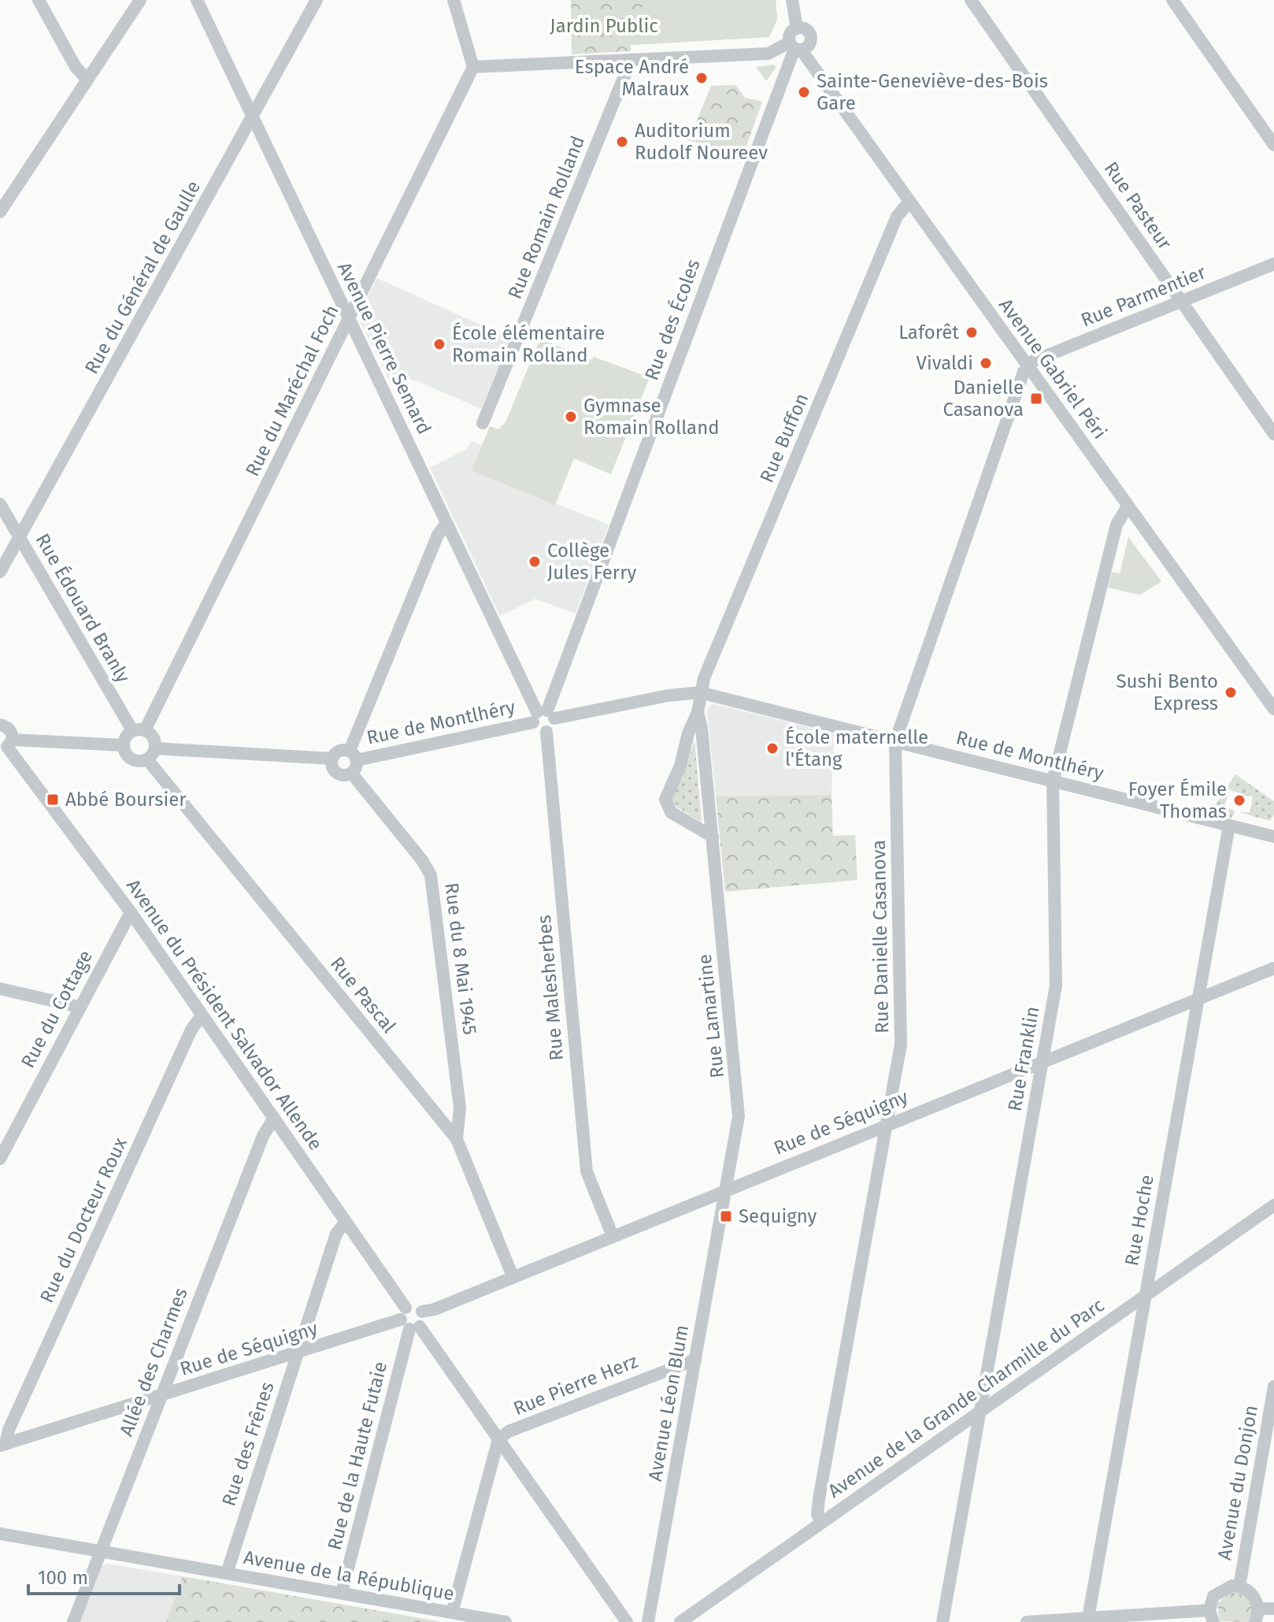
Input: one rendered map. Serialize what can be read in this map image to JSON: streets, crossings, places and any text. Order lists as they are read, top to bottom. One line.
{"streets":{"street":["Rue Pasteur","Rue Romain Rolland","Rue du Général de Gaulle","Rue Parmentier","Rue des Écoles","Avenue Pierre Semard","Avenue Gabriel Péri","Rue du Maréchal Foch","Rue Buffon","Rue Édouard Branly","Rue de Montlhéry","Rue Danielle Casanova","Rue du 8 Mai 1945","Rue Malesherbes","Rue Pascal","Rue du Cottage","Avenue du Président Salvador Allende","Rue Lamartine","Rue Franklin","Rue de Séquigny","Rue du Docteur Roux","Rue Hoche","Allée des Charmes","Rue Pierre Herz","Avenue de la Grande Charmille du Parc","Avenue Léon Blum","Rue des Frênes","Rue de la Haute Futaie","Avenue du Donjon","Avenue de la République"]},"crossings":[["Rue Pasteur","Rue Parmentier"],["Rue du Général de Gaulle","Avenue Pierre Semard"],["Rue du Général de Gaulle","Rue Édouard Branly"],["Rue Parmentier","Avenue Gabriel Péri"],["Rue Parmentier","Rue Danielle Casanova"],["Rue des Écoles","Avenue Pierre Semard"],["Rue des Écoles","Avenue Gabriel Péri"],["Rue des Écoles","Rue de Montlhéry"],["Rue des Écoles","Rue Malesherbes"],["Avenue Pierre Semard","Rue du Maréchal Foch"],["Avenue Pierre Semard","Rue de Montlhéry"],["Avenue Pierre Semard","Rue Malesherbes"],["Avenue Gabriel Péri","Rue Buffon"],["Avenue Gabriel Péri","Rue Danielle Casanova"],["Avenue Gabriel Péri","Rue Franklin"],["Rue du Maréchal Foch","Rue Édouard Branly"],["Rue du Maréchal Foch","Rue Pascal"],["Rue Buffon","Rue de Montlhéry"],["Rue Buffon","Rue Lamartine"],["Rue Édouard Branly","Rue Pascal"],["Rue de Montlhéry","Rue Danielle Casanova"],["Rue de Montlhéry","Rue du 8 Mai 1945"],["Rue de Montlhéry","Rue Malesherbes"],["Rue de Montlhéry","Rue Lamartine"],["Rue de Montlhéry","Rue Franklin"],["Rue de Montlhéry","Rue Hoche"],["Rue Danielle Casanova","Rue de Séquigny"],["Rue Danielle Casanova","Avenue de la Grande Charmille du Parc"],["Rue du 8 Mai 1945","Rue Pascal"],["Rue Malesherbes","Rue de Séquigny"],["Rue Pascal","Rue de Séquigny"],["Rue du Cottage","Avenue du Président Salvador Allende"],["Avenue du Président Salvador Allende","Rue de Séquigny"],["Avenue du Président Salvador Allende","Rue du Docteur Roux"],["Avenue du Président Salvador Allende","Allée des Charmes"],["Avenue du Président Salvador Allende","Rue Pierre Herz"],["Avenue du Président Salvador Allende","Rue des Frênes"],["Avenue du Président Salvador Allende","Rue de la Haute Futaie"],["Rue Lamartine","Rue de Séquigny"],["Rue Lamartine","Avenue Léon Blum"],["Rue Franklin","Rue de Séquigny"],["Rue Franklin","Avenue de la Grande Charmille du Parc"],["Rue de Séquigny","Rue du Docteur Roux"],["Rue de Séquigny","Rue Hoche"],["Rue de Séquigny","Allée des Charmes"],["Rue de Séquigny","Avenue Léon Blum"],["Rue de Séquigny","Rue des Frênes"],["Rue de Séquigny","Rue de la Haute Futaie"],["Rue Hoche","Avenue de la Grande Charmille du Parc"],["Allée des Charmes","Avenue de la République"],["Rue Pierre Herz","Avenue Léon Blum"],["Rue Pierre Herz","Avenue de la République"],["Rue des Frênes","Avenue de la République"],["Rue de la Haute Futaie","Avenue de la République"]],"parks":["Jardin Public"],"places":{"other":["Espace André Malraux","Sainte-Geneviève-des-Bois Gare","Auditorium Rudolf Noureev","Laforêt","École élémentaire Romain Rolland","Vivaldi","Gymnase Romain Rolland","Collège Jules Ferry","Sushi Bento Express","École maternelle l'Étang","Foyer Émile Thomas"],"transit":["Danielle Casanova","Abbé Boursier","Sequigny"]},"scale_bar":"100 m"}
